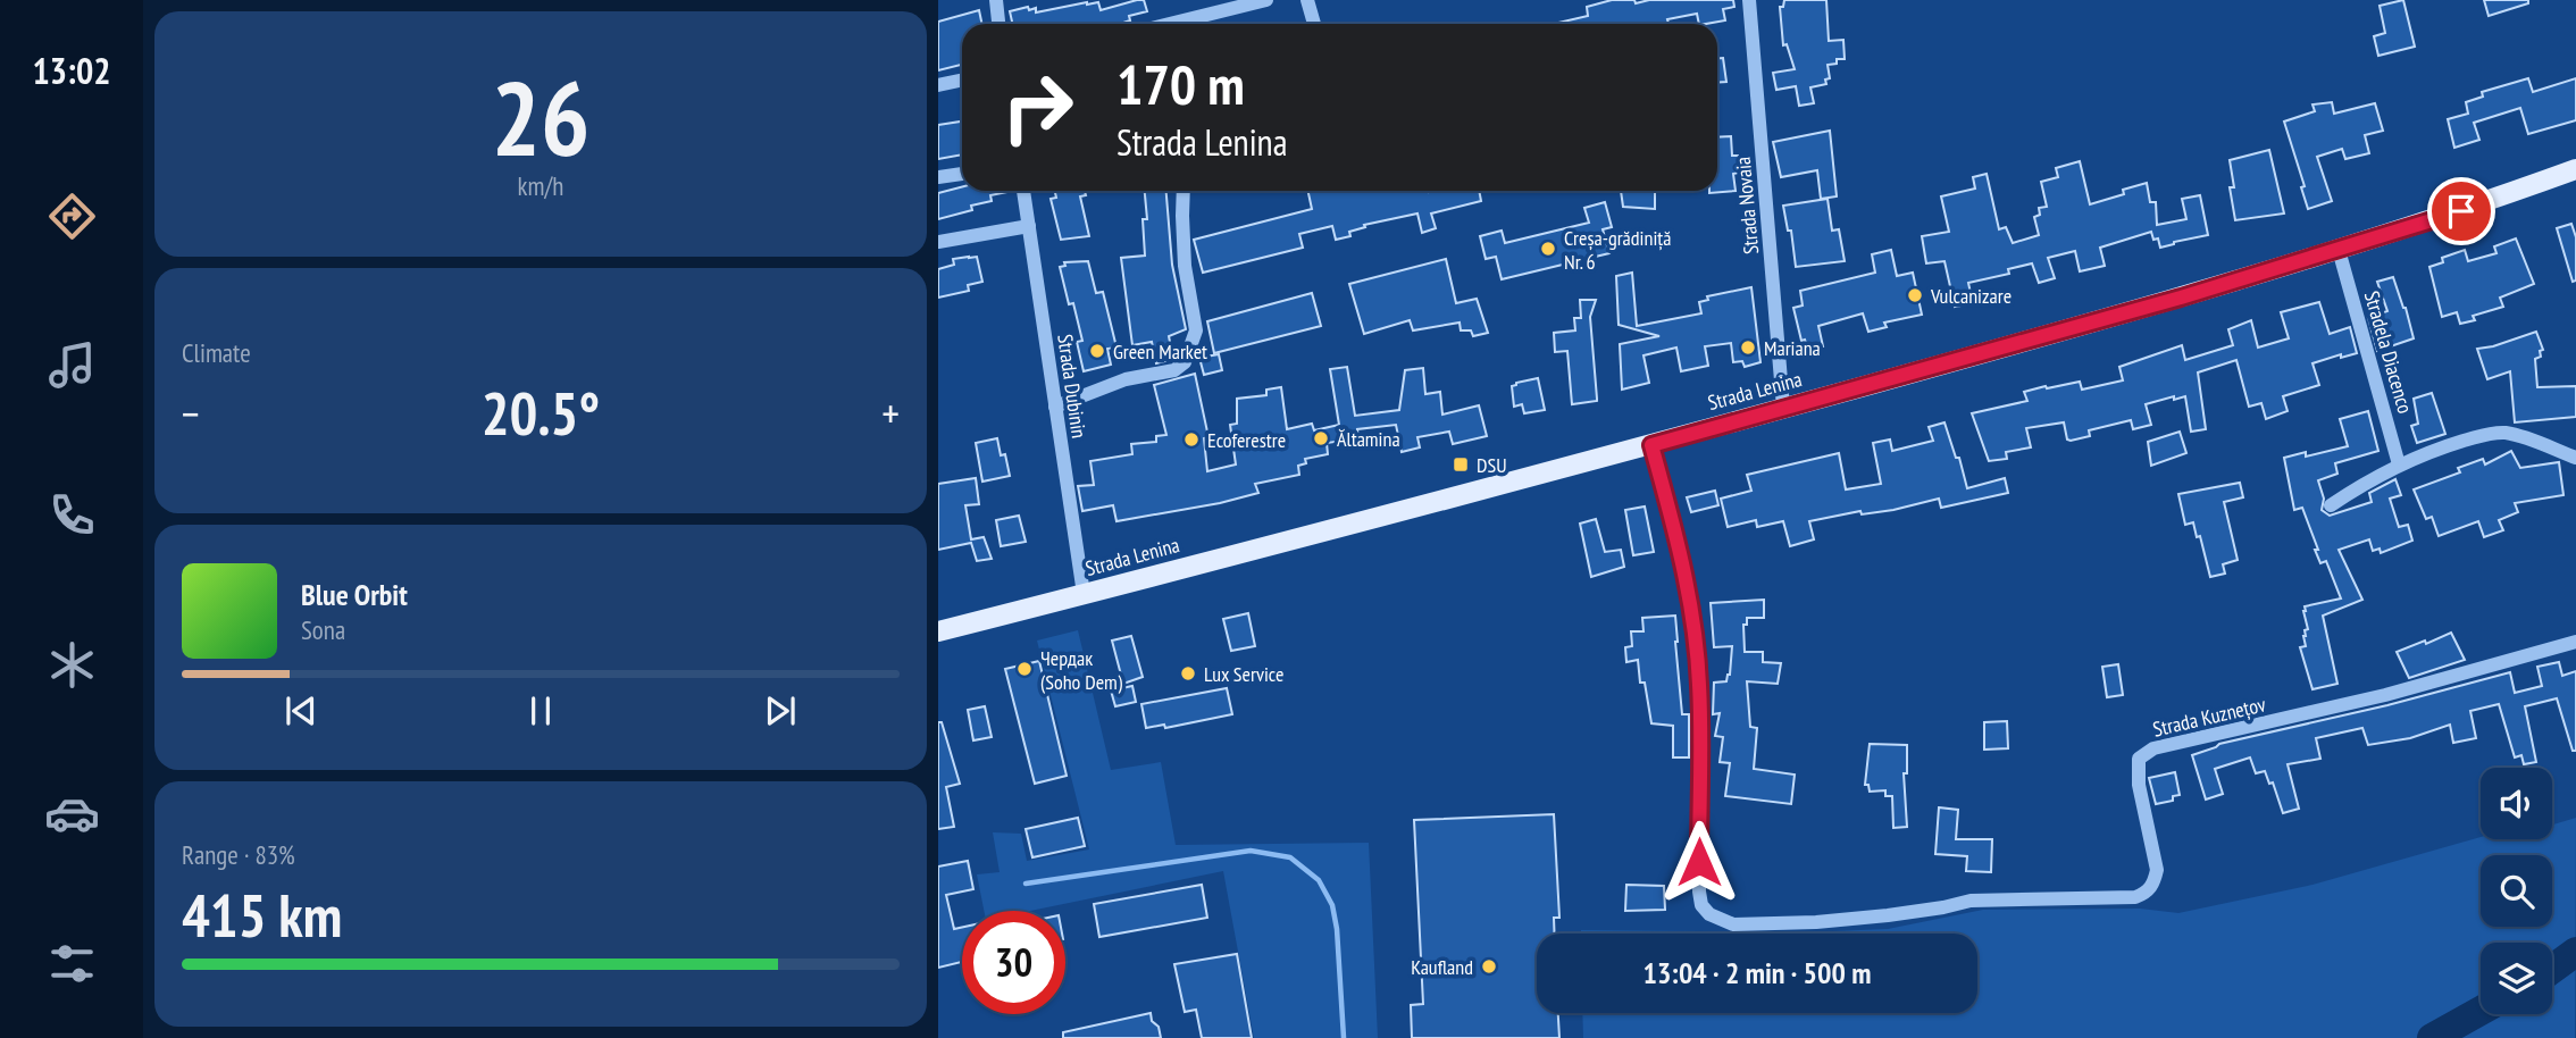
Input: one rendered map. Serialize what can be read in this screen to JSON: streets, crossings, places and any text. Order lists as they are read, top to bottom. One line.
{"streets":{"main road":["Strada Lenina"],"street":["Strada Novaia","Stradela Diacenco","Strada Dubinin","Strada Kuznețov"]},"crossings":[["Strada Novaia","Strada Lenina"],["Stradela Diacenco","Strada Lenina"],["Strada Dubinin","Strada Lenina"],["Strada Lenina","Strada Kuznețov"]],"places":{"other":["Creșa-grădiniță Nr. 6","Vulcanizare","Mariana","Green Market","Ăltamina","Ecoferestre","Чердак (Soho Dem)","Lux Service","Kaufland"],"transit":["DSU"]},"page":{"tabs":"13:02","tile":[["26","km/h"],"Climate",["Range · 83%","415 km"]],"turn":["170 m","Strada Lenina"],"heat":["−","20.5°","+"],"song":["Blue Orbit","Sona"],"limit":"30","trip":"13:04 · 2 min · 500 m"}}
